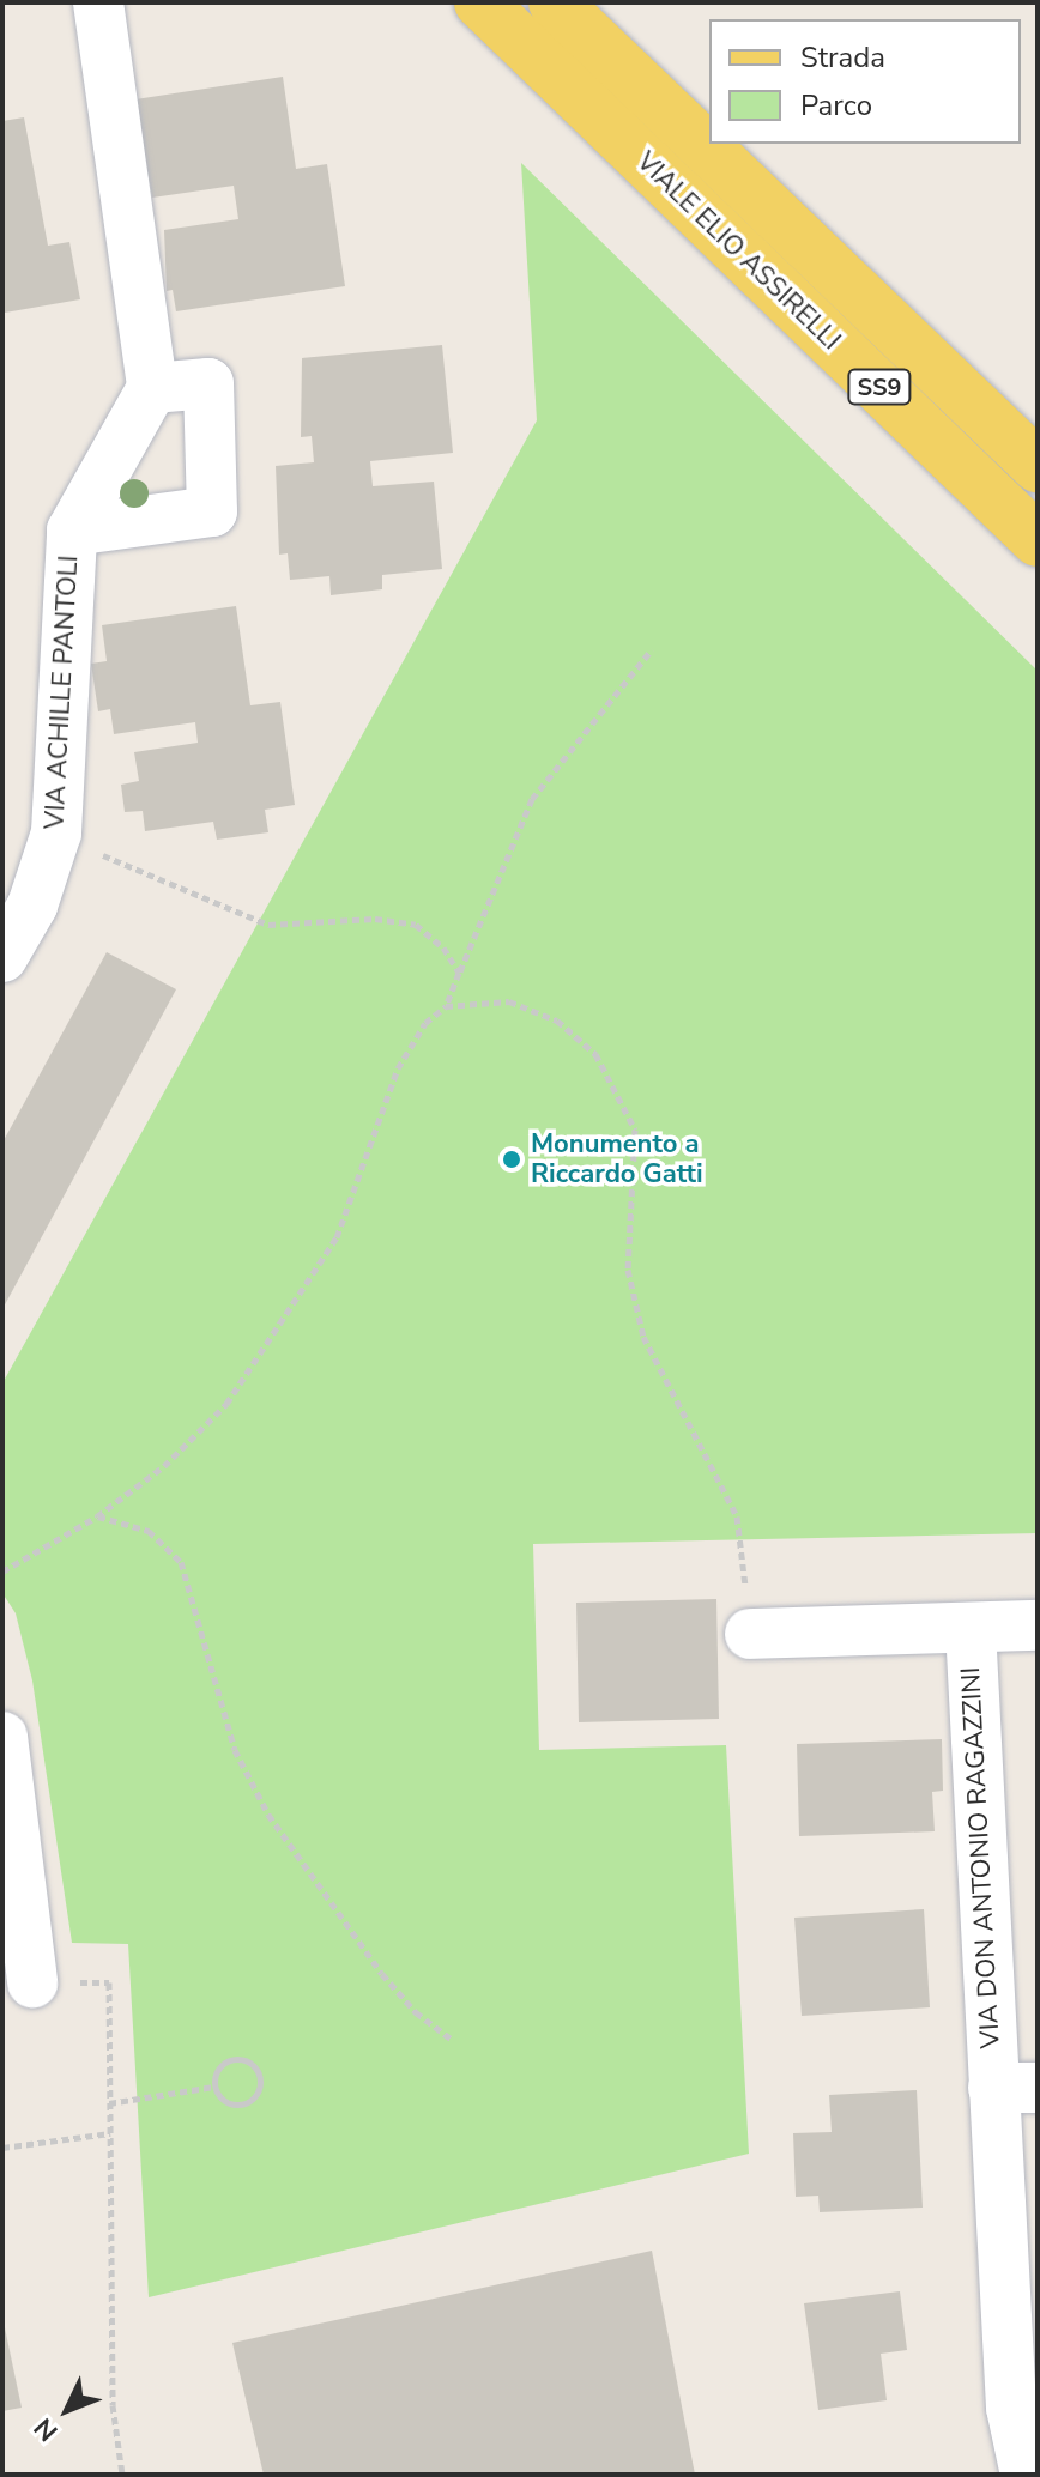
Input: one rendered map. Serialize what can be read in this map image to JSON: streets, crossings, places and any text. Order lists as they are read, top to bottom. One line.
{"streets":{"main road":["VIALE ELIO ASSIRELLI","SS9"],"street":["VIA ACHILLE PANTOLI","VIA DON ANTONIO RAGAZZINI"]},"places":["Monumento a Riccardo Gatti"],"legend":["Strada","Parco"],"north":"bottom left"}
